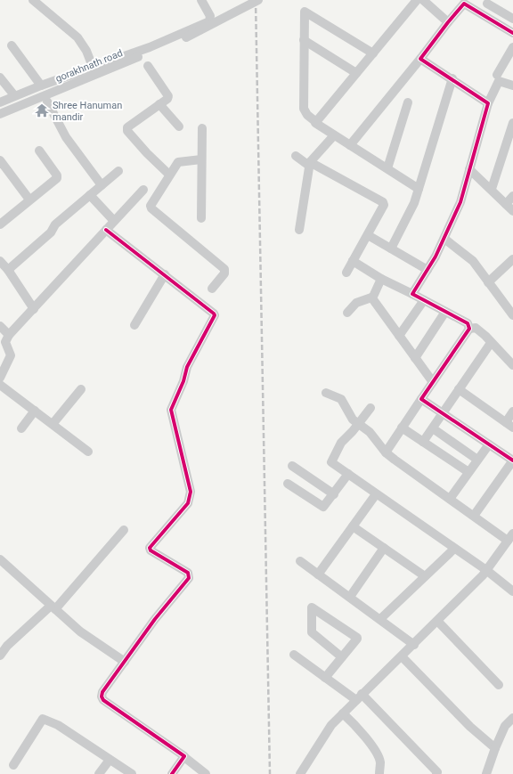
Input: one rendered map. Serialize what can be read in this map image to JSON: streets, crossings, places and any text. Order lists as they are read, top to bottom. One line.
{"streets":{"street":["gorakhnath road"]},"places":{"temple":["Shree Hanuman mandir"]}}
